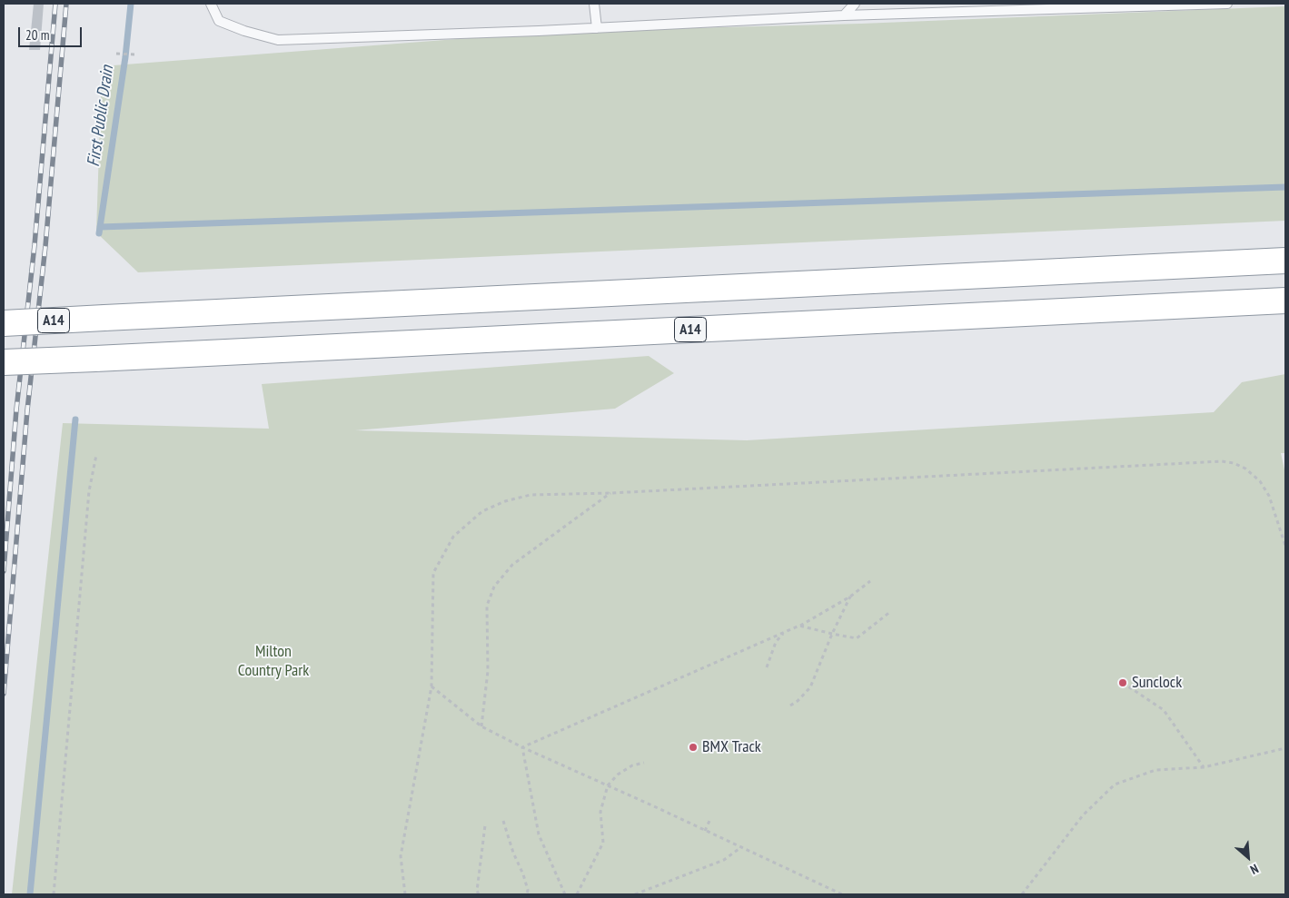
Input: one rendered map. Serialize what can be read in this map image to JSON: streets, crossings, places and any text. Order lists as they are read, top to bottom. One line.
{"streets":{"highway":["A14"]},"water":["First Public Drain"],"parks":["Milton Country Park"],"places":["Sunclock","BMX Track"],"scale_bar":"20 m","north":"bottom right"}
